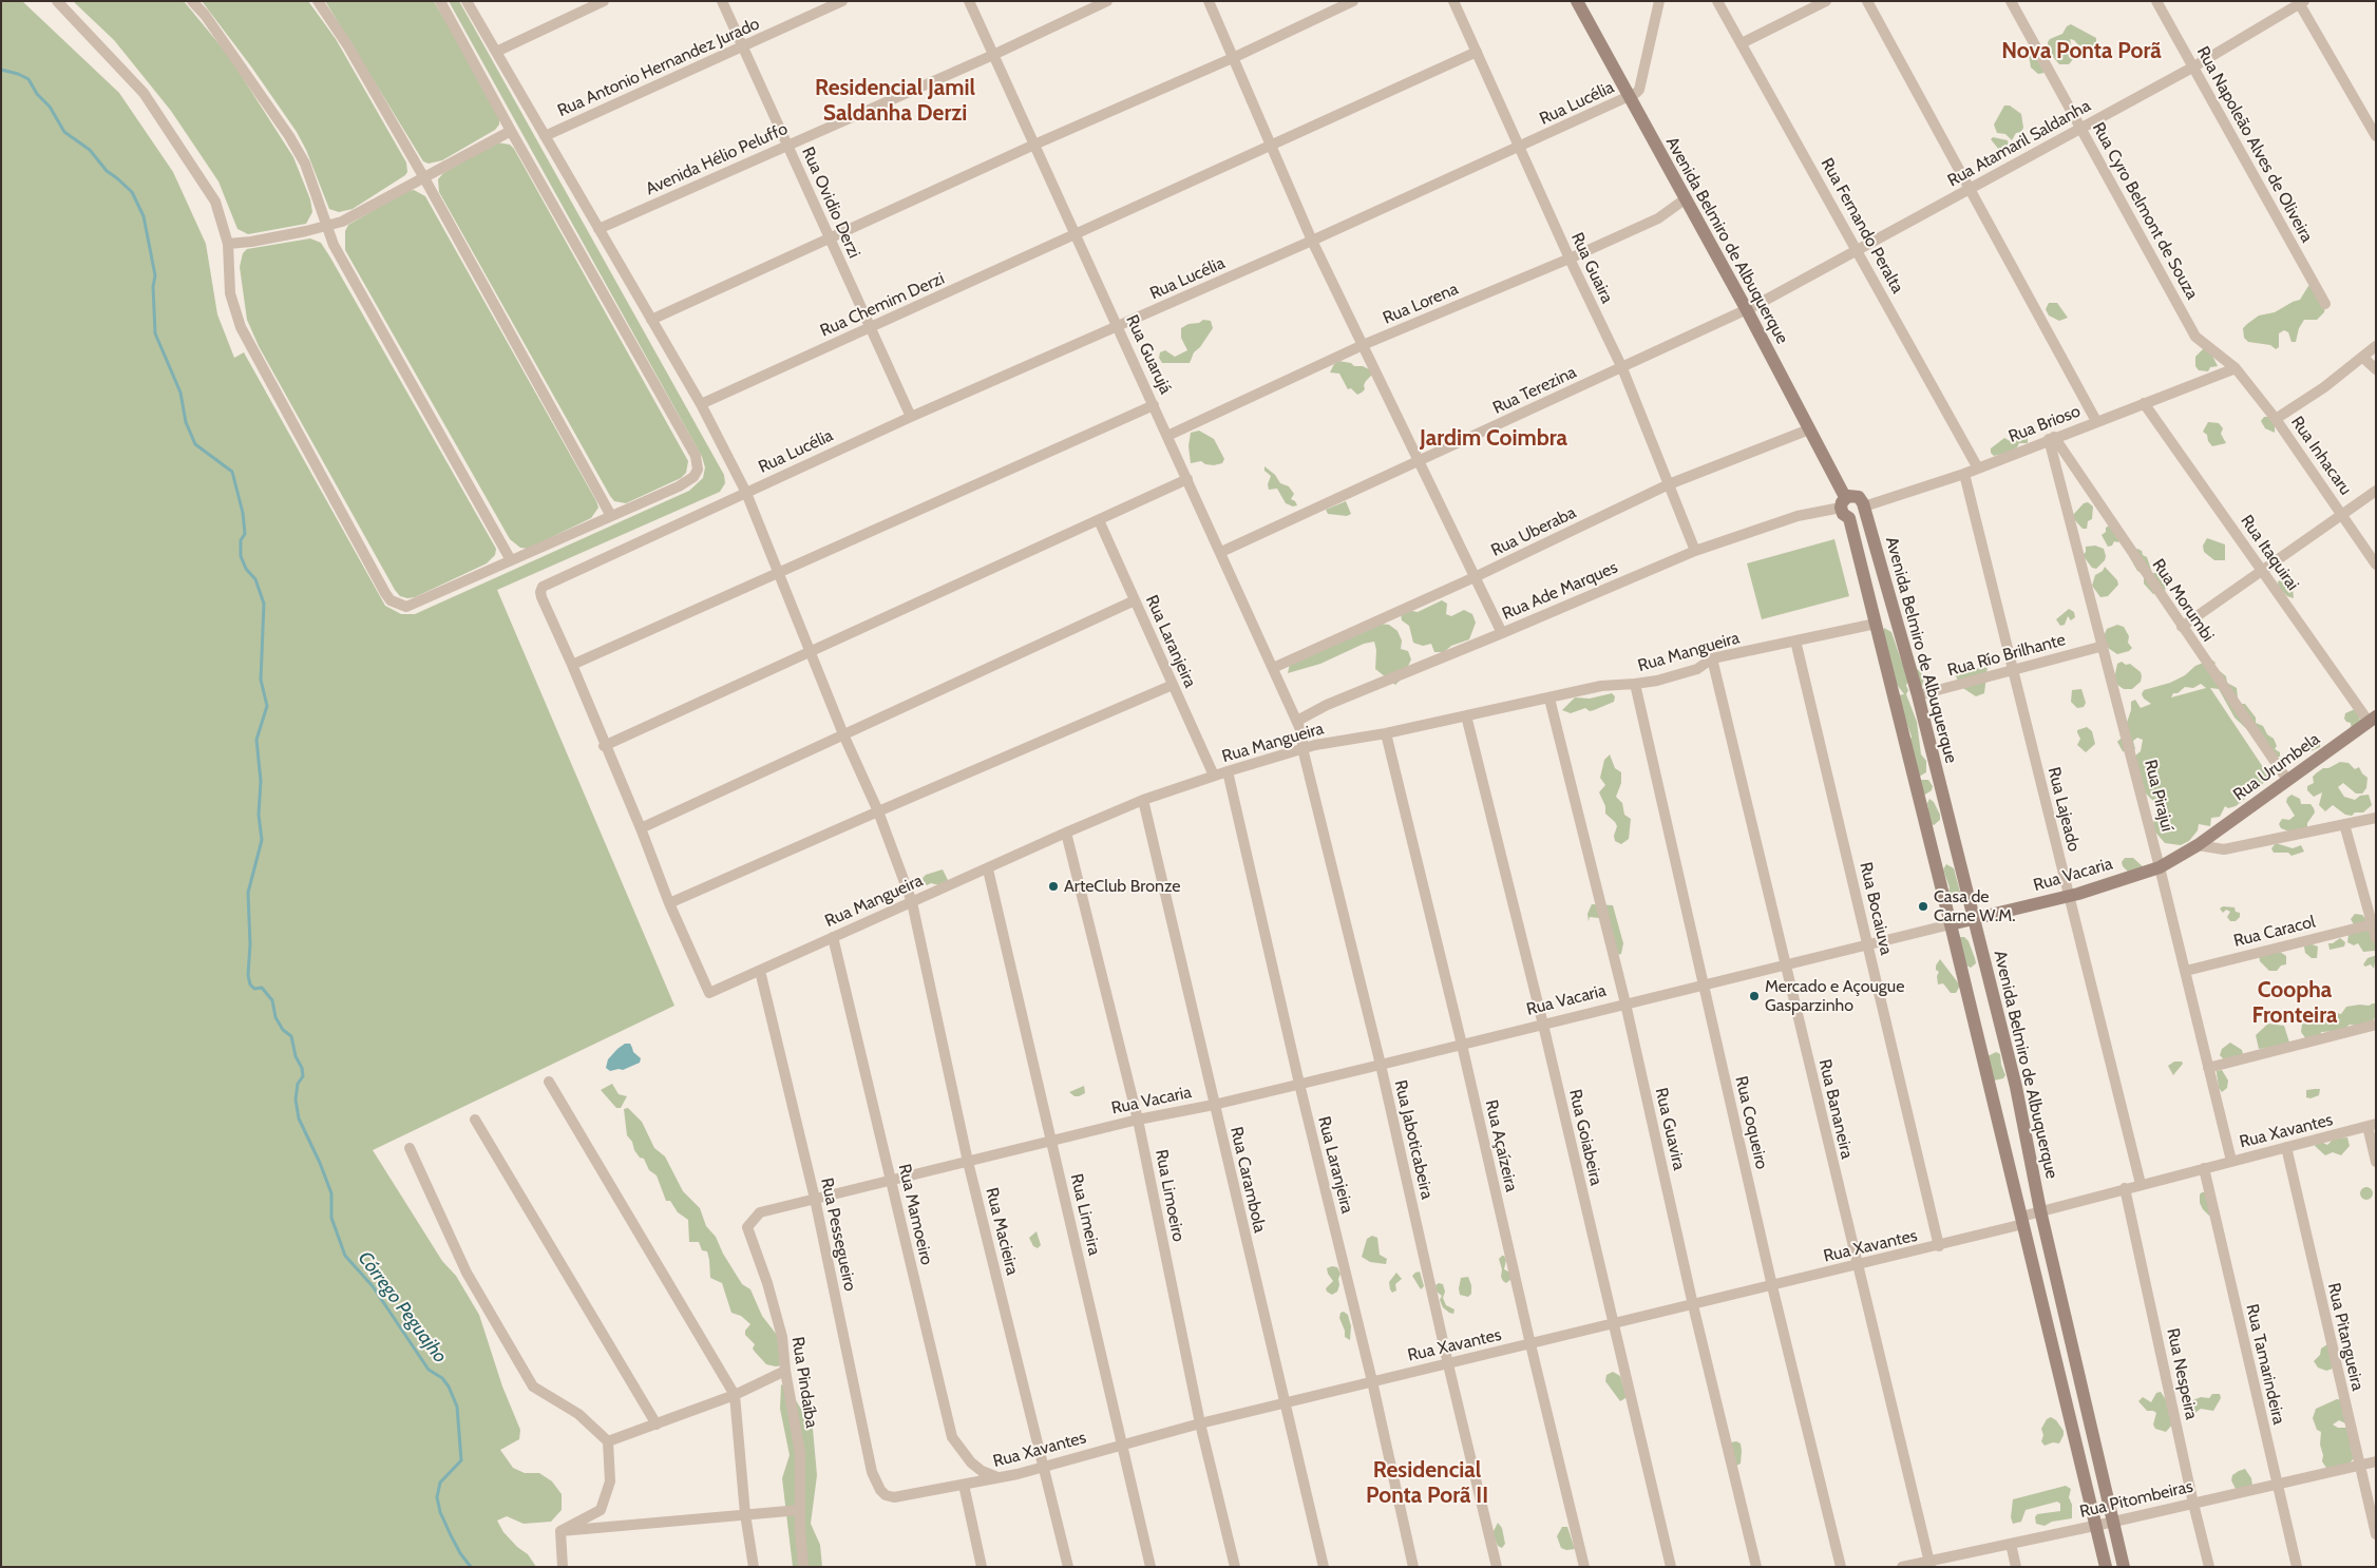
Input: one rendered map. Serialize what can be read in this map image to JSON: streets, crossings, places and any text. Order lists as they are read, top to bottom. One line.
{"streets":{"main road":["Avenida Belmiro de Albuquerque","Rua Urumbela","Rua Vacaria"],"street":["Rua Antonio Hernandez Jurado","Rua Lucélia","Rua Atamaril Saldanha","Rua Napoleão Alves de Oliveira","Avenida Hélio Peluffo","Rua Ovidio Derzi","Rua Cyro Belmont de Souza","Rua Fernando Peralta","Rua Guaira","Rua Lorena","Rua Chemim Derzi","Rua Guarujá","Rua Terezina","Rua Brioso","Rua Inhacaru","Rua Uberaba","Rua Itaquirai","Rua Ade Marques","Rua Morumbi","Rua Laranjeira","Rua Mangueira","Rua Río Brilhante","Rua Pirajuí","Rua Lajeado","Rua Bocaiuva","Rua Caracol","Rua Bananeira","Rua Coqueiro","Rua Guavira","Rua Xavantes","Rua Goiabeira","Rua Jaboticabeira","Rua Açaízeira","Rua Carambola","Rua Limoeiro","Rua Mamoeiro","Rua Limeira","Rua Macieira","Rua Pessegueiro","Rua Pitangueira","Rua Tamarindeira","Rua Nespeira","Rua Pindaíba","Rua Pitombeiras"]},"crossings":[["Rua Antonio Hernandez Jurado","Rua Ovidio Derzi"],["Rua Antonio Hernandez Jurado","Rua Macieira"],["Rua Lucélia","Rua Ovidio Derzi"],["Rua Lucélia","Avenida Belmiro de Albuquerque"],["Rua Lucélia","Rua Guaira"],["Rua Lucélia","Rua Guarujá"],["Rua Lucélia","Rua Macieira"],["Rua Atamaril Saldanha","Rua Napoleão Alves de Oliveira"],["Rua Atamaril Saldanha","Rua Cyro Belmont de Souza"],["Rua Atamaril Saldanha","Rua Fernando Peralta"],["Rua Atamaril Saldanha","Avenida Belmiro de Albuquerque"],["Rua Atamaril Saldanha","Rua Terezina"],["Avenida Hélio Peluffo","Rua Ovidio Derzi"],["Avenida Hélio Peluffo","Rua Guarujá"],["Avenida Hélio Peluffo","Rua Macieira"],["Rua Ovidio Derzi","Rua Chemim Derzi"],["Rua Cyro Belmont de Souza","Rua Brioso"],["Rua Cyro Belmont de Souza","Rua Inhacaru"],["Rua Fernando Peralta","Rua Brioso"],["Avenida Belmiro de Albuquerque","Rua Lorena"],["Avenida Belmiro de Albuquerque","Rua Terezina"],["Avenida Belmiro de Albuquerque","Rua Brioso"],["Avenida Belmiro de Albuquerque","Rua Uberaba"],["Avenida Belmiro de Albuquerque","Rua Ade Marques"],["Avenida Belmiro de Albuquerque","Rua Mangueira"],["Avenida Belmiro de Albuquerque","Rua Río Brilhante"],["Avenida Belmiro de Albuquerque","Rua Vacaria"],["Avenida Belmiro de Albuquerque","Rua Xavantes"],["Avenida Belmiro de Albuquerque","Rua Pitombeiras"],["Rua Guaira","Rua Lorena"],["Rua Guaira","Rua Chemim Derzi"],["Rua Guaira","Rua Terezina"],["Rua Guaira","Rua Uberaba"],["Rua Guaira","Rua Ade Marques"],["Rua Lorena","Rua Guarujá"],["Rua Chemim Derzi","Rua Guarujá"],["Rua Chemim Derzi","Rua Macieira"],["Rua Guarujá","Rua Terezina"],["Rua Guarujá","Rua Uberaba"],["Rua Guarujá","Rua Ade Marques"],["Rua Guarujá","Rua Jaboticabeira"],["Rua Brioso","Rua Inhacaru"],["Rua Brioso","Rua Itaquirai"],["Rua Brioso","Rua Morumbi"],["Rua Brioso","Rua Pirajuí"],["Rua Brioso","Rua Lajeado"],["Rua Itaquirai","Rua Urumbela"],["Rua Ade Marques","Rua Jaboticabeira"],["Rua Morumbi","Rua Urumbela"],["Rua Morumbi","Rua Pirajuí"],["Rua Laranjeira","Rua Mangueira"],["Rua Laranjeira","Rua Vacaria"],["Rua Laranjeira","Rua Xavantes"],["Rua Mangueira","Rua Bocaiuva"],["Rua Mangueira","Rua Bananeira"],["Rua Mangueira","Rua Coqueiro"],["Rua Mangueira","Rua Guavira"],["Rua Mangueira","Rua Goiabeira"],["Rua Mangueira","Rua Jaboticabeira"],["Rua Mangueira","Rua Açaízeira"],["Rua Mangueira","Rua Carambola"],["Rua Mangueira","Rua Limoeiro"],["Rua Mangueira","Rua Mamoeiro"],["Rua Mangueira","Rua Limeira"],["Rua Mangueira","Rua Macieira"],["Rua Mangueira","Rua Pessegueiro"],["Rua Río Brilhante","Rua Pirajuí"],["Rua Río Brilhante","Rua Lajeado"],["Rua Urumbela","Rua Vacaria"],["Rua Pirajuí","Rua Vacaria"],["Rua Pirajuí","Rua Caracol"],["Rua Pirajuí","Rua Xavantes"],["Rua Lajeado","Rua Vacaria"],["Rua Lajeado","Rua Xavantes"],["Rua Vacaria","Rua Bocaiuva"],["Rua Vacaria","Rua Bananeira"],["Rua Vacaria","Rua Coqueiro"],["Rua Vacaria","Rua Guavira"],["Rua Vacaria","Rua Goiabeira"],["Rua Vacaria","Rua Jaboticabeira"],["Rua Vacaria","Rua Açaízeira"],["Rua Vacaria","Rua Carambola"],["Rua Vacaria","Rua Limoeiro"],["Rua Vacaria","Rua Mamoeiro"],["Rua Vacaria","Rua Limeira"],["Rua Vacaria","Rua Macieira"],["Rua Vacaria","Rua Pessegueiro"],["Rua Vacaria","Rua Pindaíba"],["Rua Bocaiuva","Rua Xavantes"],["Rua Bananeira","Rua Xavantes"],["Rua Bananeira","Rua Pitombeiras"],["Rua Coqueiro","Rua Xavantes"],["Rua Guavira","Rua Xavantes"],["Rua Xavantes","Rua Goiabeira"],["Rua Xavantes","Rua Jaboticabeira"],["Rua Xavantes","Rua Açaízeira"],["Rua Xavantes","Rua Carambola"],["Rua Xavantes","Rua Limoeiro"],["Rua Xavantes","Rua Mamoeiro"],["Rua Xavantes","Rua Limeira"],["Rua Xavantes","Rua Macieira"],["Rua Xavantes","Rua Pessegueiro"],["Rua Xavantes","Rua Pitangueira"],["Rua Xavantes","Rua Tamarindeira"],["Rua Xavantes","Rua Nespeira"],["Rua Pitangueira","Rua Pitombeiras"],["Rua Tamarindeira","Rua Pitombeiras"],["Rua Nespeira","Rua Pitombeiras"]],"districts":["Nova Ponta Porã","Residencial Jamil Saldanha Derzi","Jardim Coimbra","Coopha Fronteira","Residencial Ponta Porã II"],"water":["Córrego Peguajho"],"places":["ArteClub Bronze","Casa de Carne W.M.","Mercado e Açougue Gasparzinho"]}
